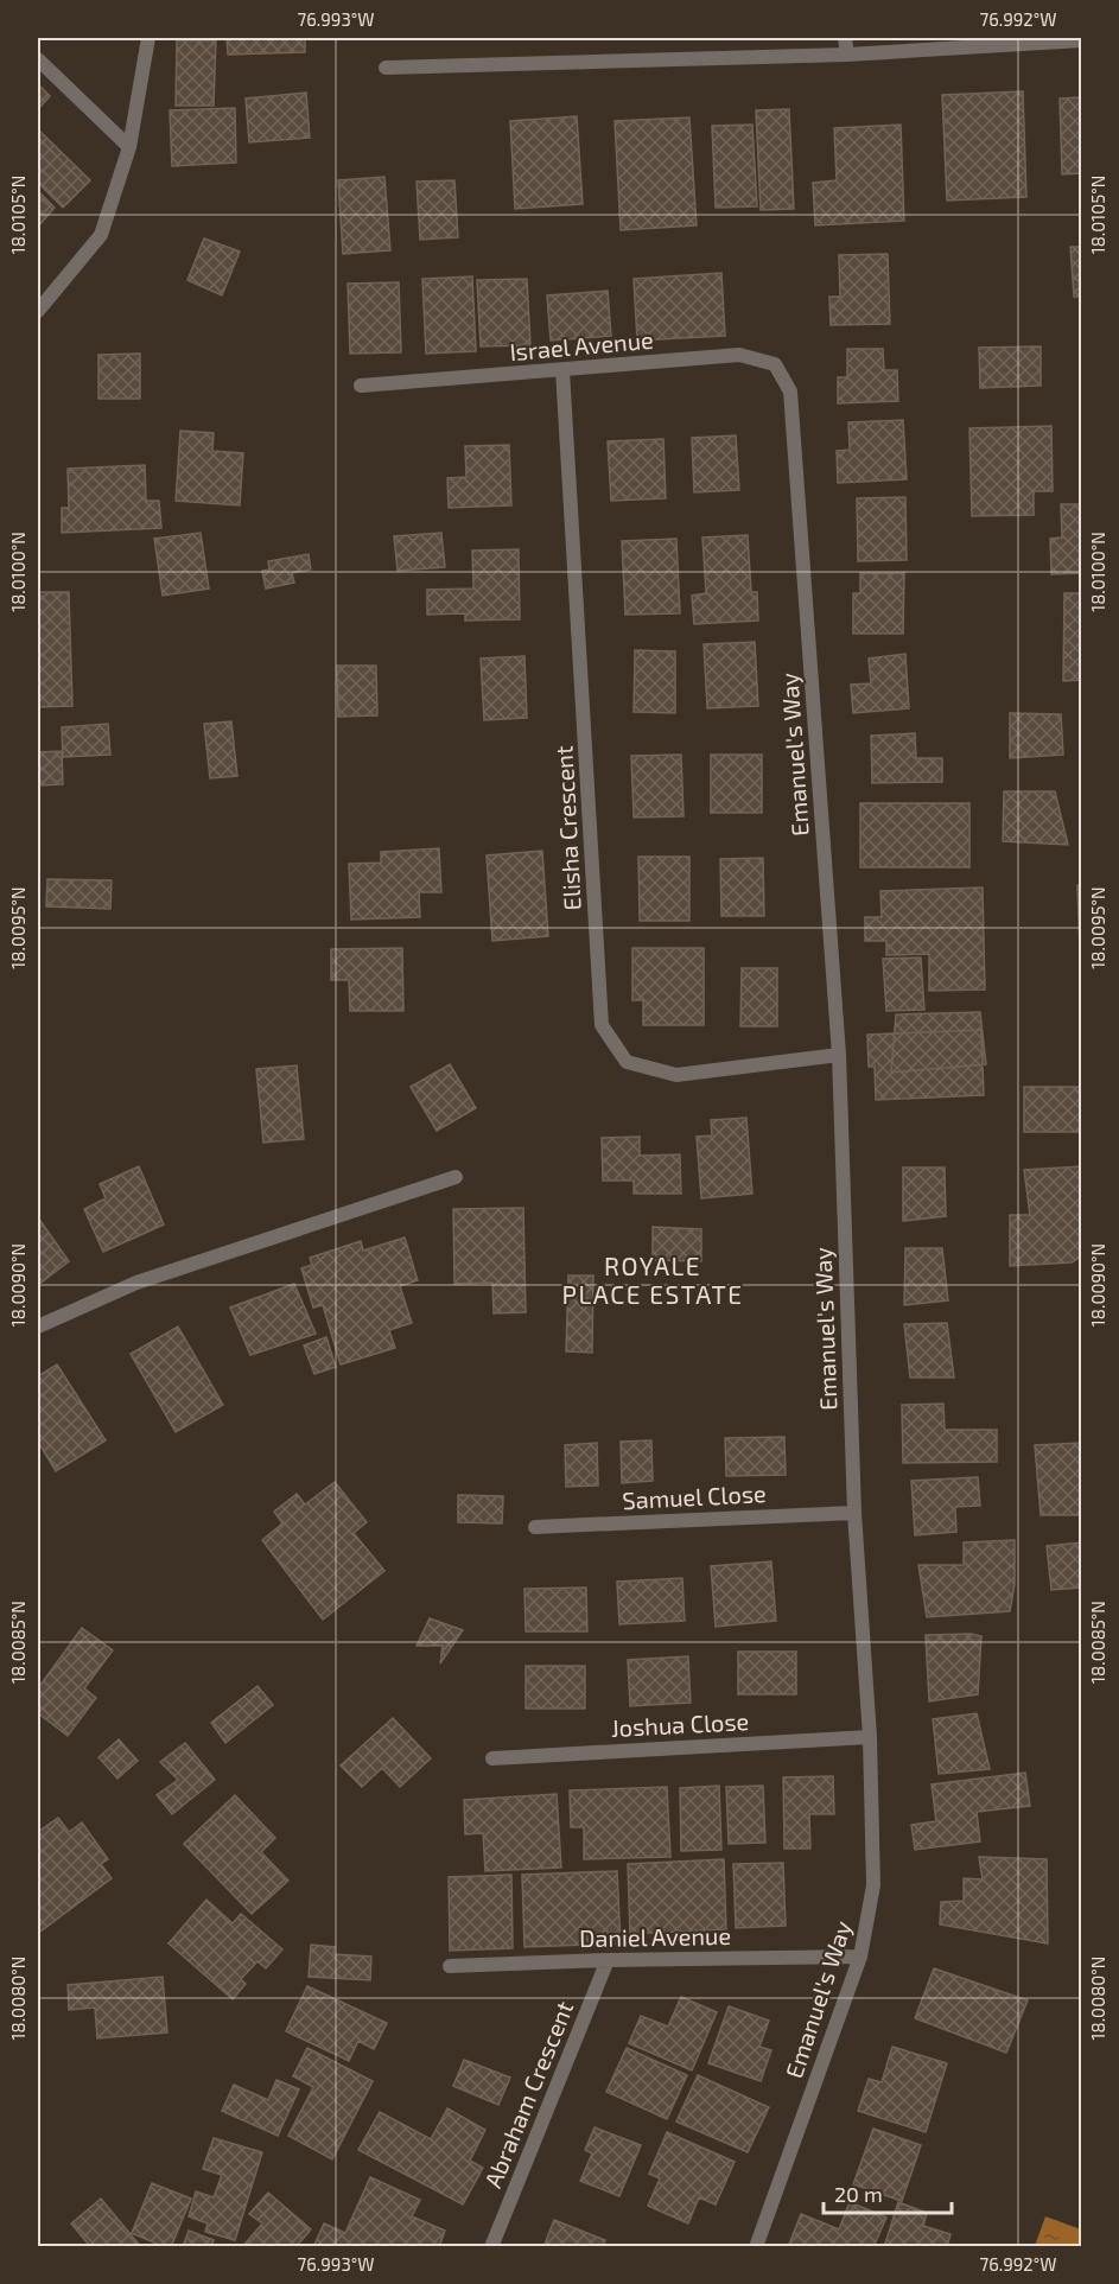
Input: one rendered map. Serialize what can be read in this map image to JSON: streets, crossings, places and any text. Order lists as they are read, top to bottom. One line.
{"streets":{"street":["Israel Avenue","Emanuel's Way","Elisha Crescent","Samuel Close","Joshua Close","Daniel Avenue","Abraham Crescent"]},"crossings":[["Israel Avenue","Emanuel's Way"],["Israel Avenue","Elisha Crescent"],["Emanuel's Way","Elisha Crescent"],["Emanuel's Way","Samuel Close"],["Emanuel's Way","Joshua Close"],["Emanuel's Way","Daniel Avenue"],["Daniel Avenue","Abraham Crescent"]],"districts":["ROYALE PLACE ESTATE"],"scale_bar":"20 m","coordinates":["76.993°W","76.992°W","18.0105°N","18.0100°N","18.0095°N","18.0090°N","18.0085°N","18.0080°N"]}
